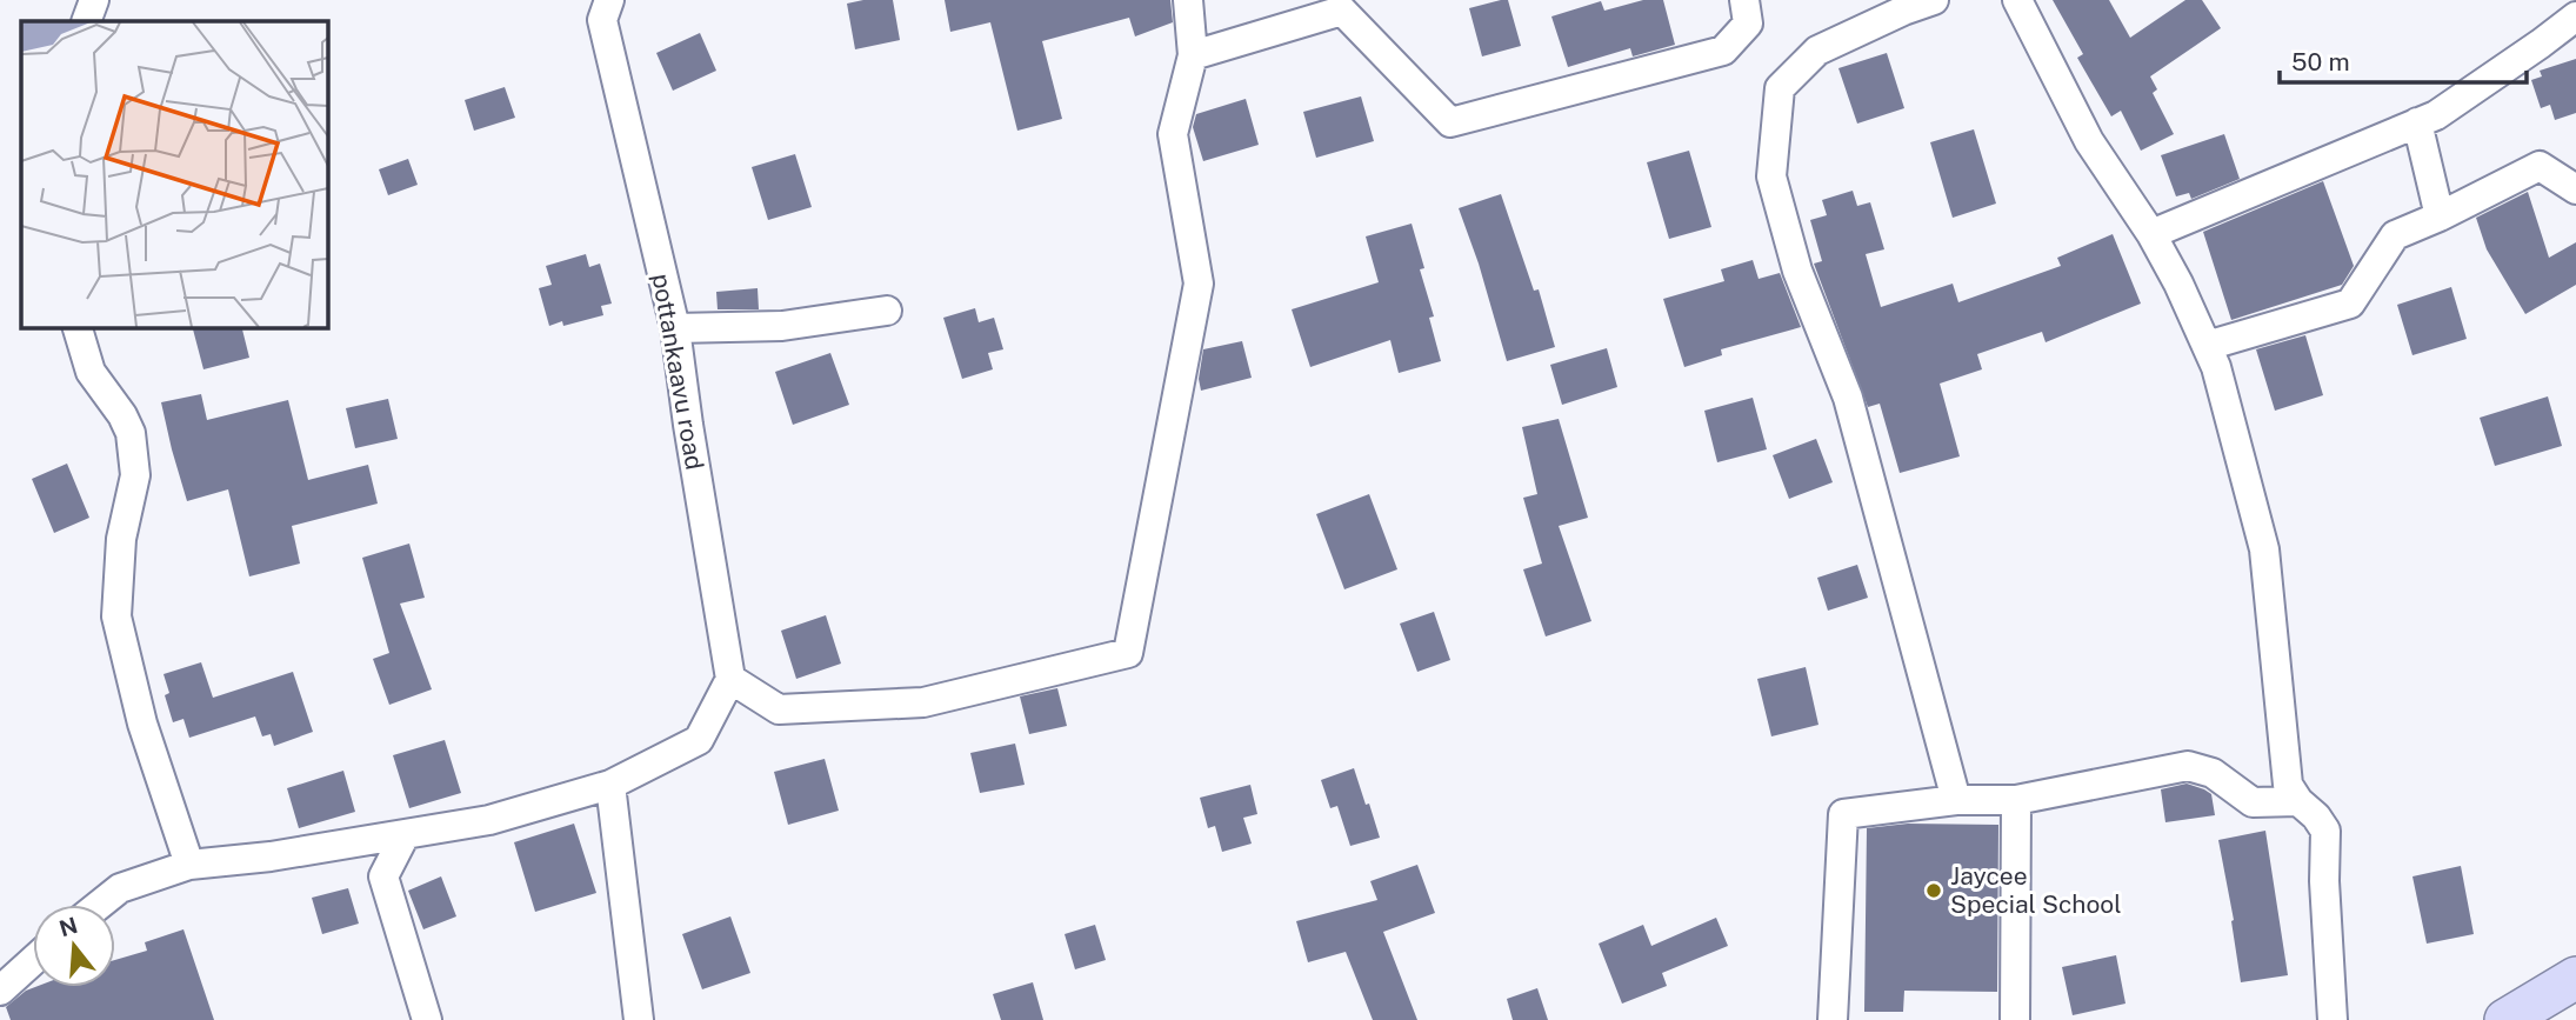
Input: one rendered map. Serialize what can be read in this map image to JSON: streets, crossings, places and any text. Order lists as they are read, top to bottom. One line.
{"streets":{"street":["pottankaavu road"]},"places":["Jaycee Special School"],"scale_bar":"50 m","north":"top"}
